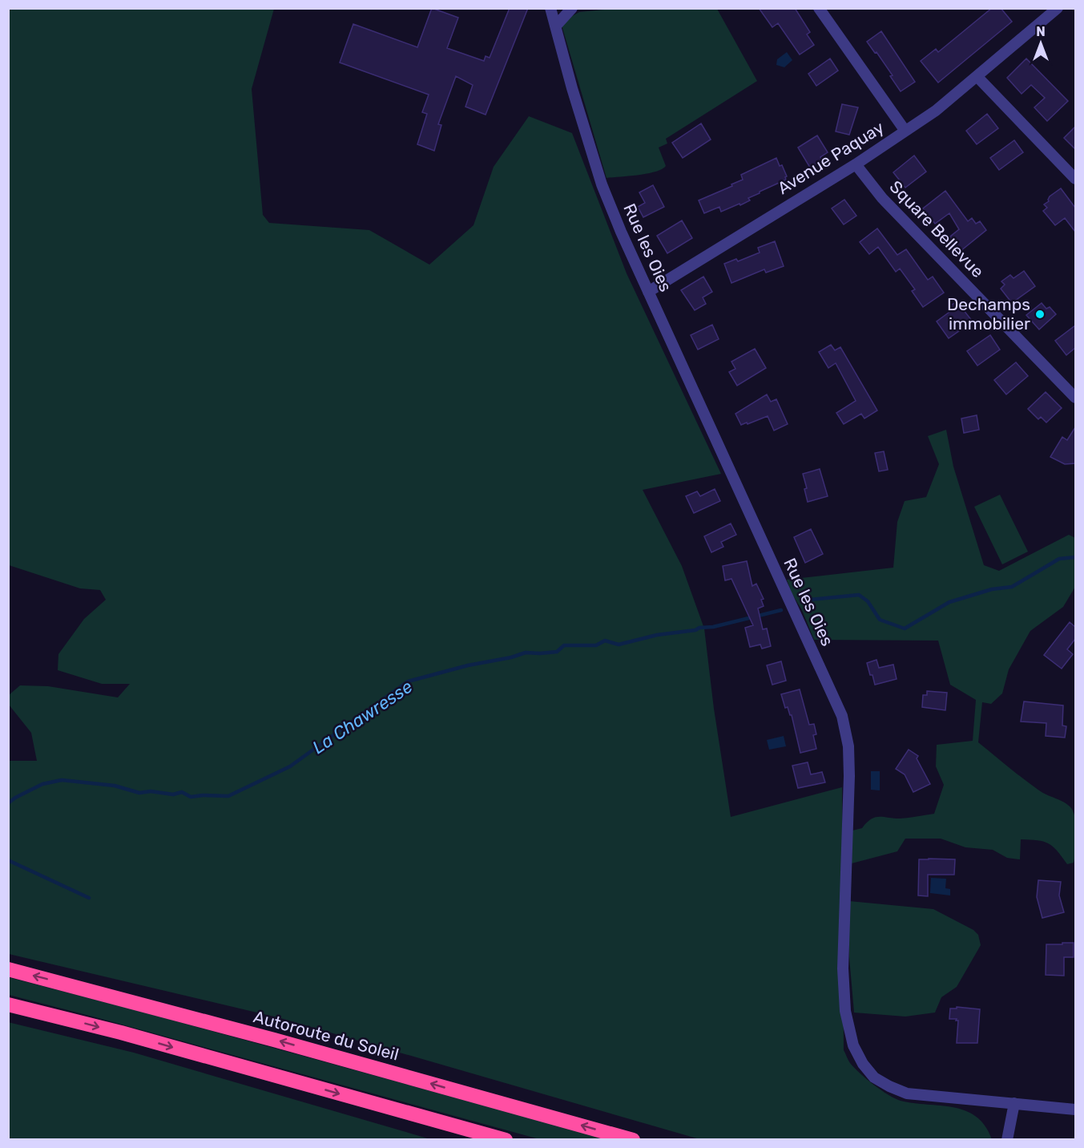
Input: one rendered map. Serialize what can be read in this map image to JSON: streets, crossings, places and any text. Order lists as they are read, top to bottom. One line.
{"streets":{"highway":["Autoroute du Soleil"],"street":["Avenue Paquay","Square Bellevue","Rue les Oies"]},"crossings":[["Avenue Paquay","Square Bellevue"],["Avenue Paquay","Rue les Oies"]],"water":["La Chawresse"],"places":["Dechamps immobilier"],"north":"top"}
